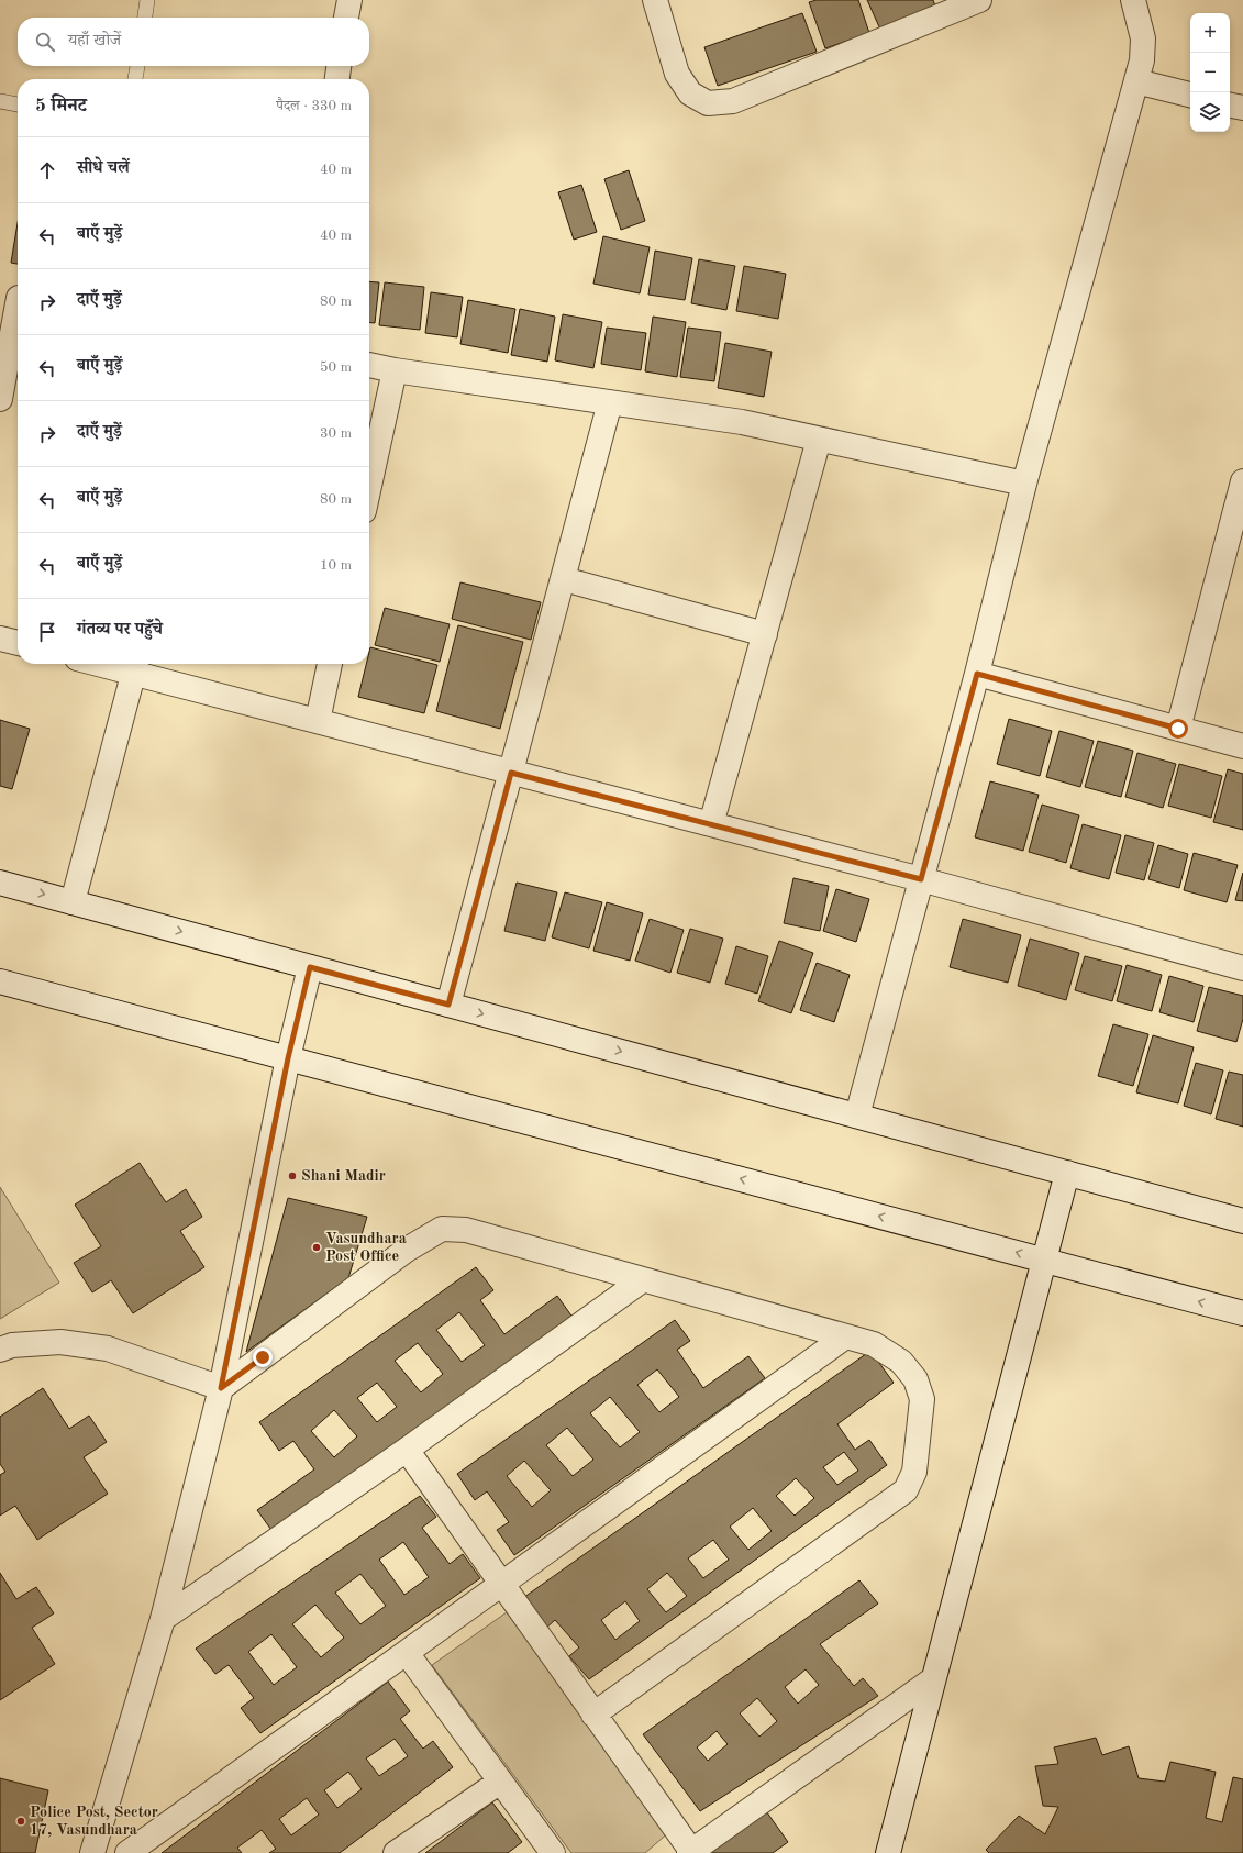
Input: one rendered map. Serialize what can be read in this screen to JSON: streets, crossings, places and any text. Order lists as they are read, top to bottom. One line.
{"places":["Shani Madir","Vasundhara Post Office","Police Post, Sector 17, Vasundhara"],"page":{"map_buttons":["+","−"],"search":"यहाँ खोजें","heading":["5 मिनट","पैदल · 330 m"],"list":[["सीधे चलें","40 m"],["बाएँ मुड़ें","40 m"],["दाएँ मुड़ें","80 m"],["बाएँ मुड़ें","50 m"],["दाएँ मुड़ें","30 m"],["बाएँ मुड़ें","80 m"],["बाएँ मुड़ें","10 m"],"गंतव्य पर पहुँचे"]}}
